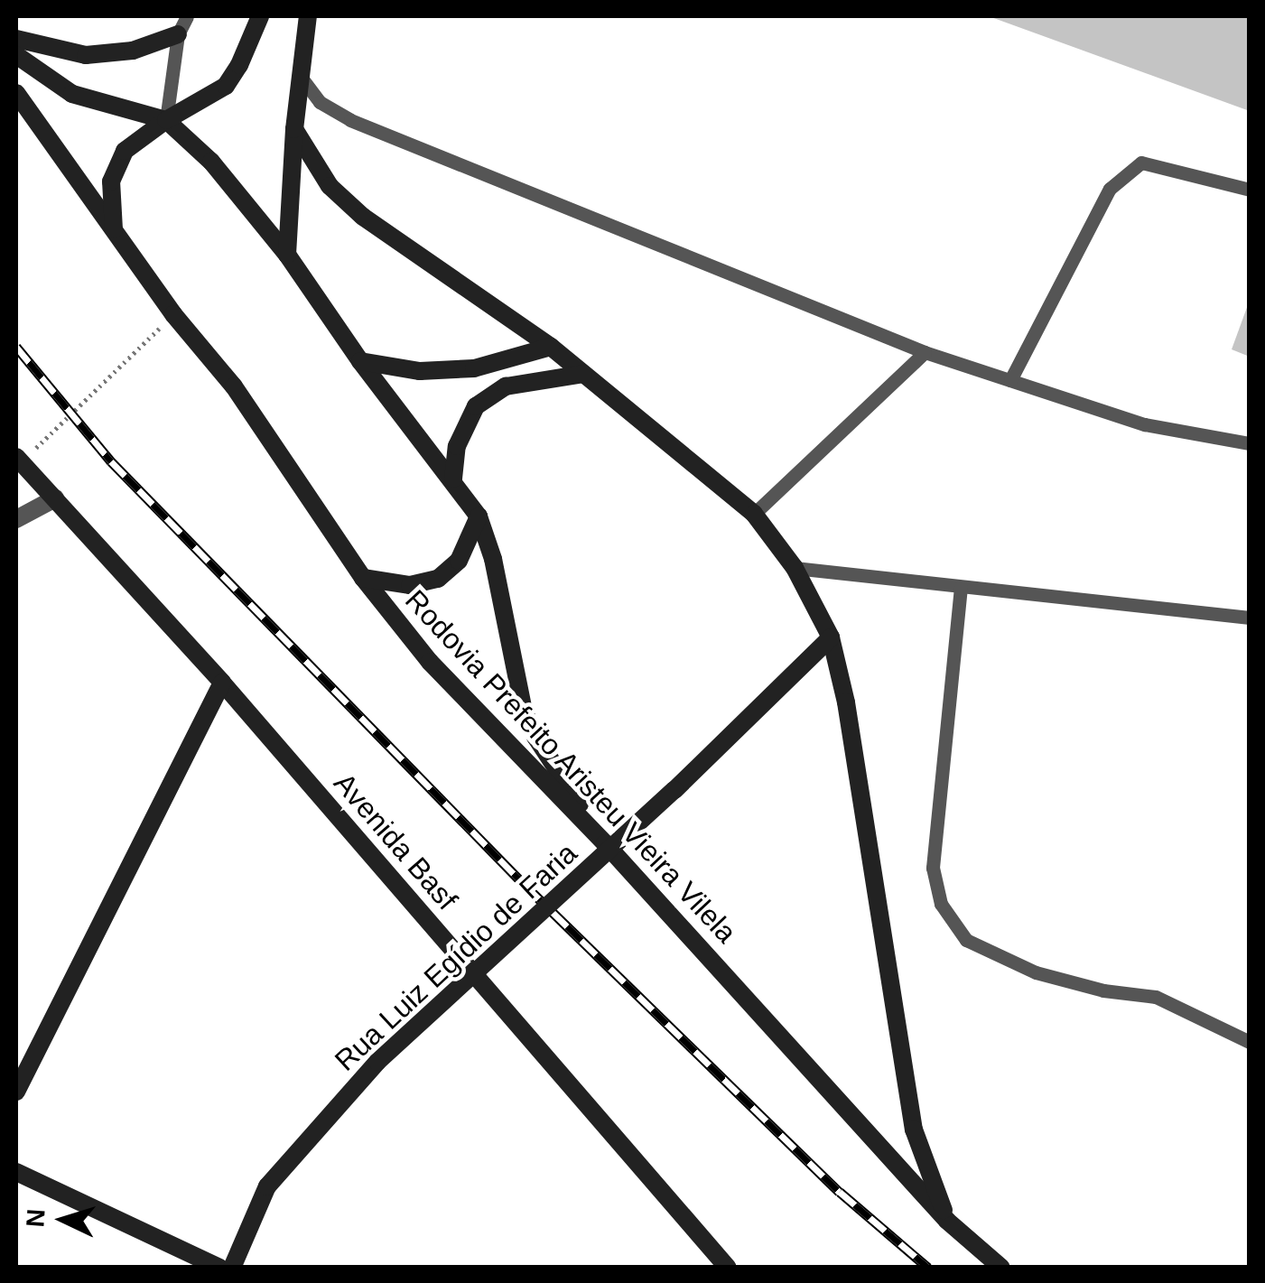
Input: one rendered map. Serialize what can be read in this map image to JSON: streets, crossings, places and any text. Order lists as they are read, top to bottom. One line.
{"streets":{"main road":["Rodovia Prefeito Aristeu Vieira Vilela","Avenida Basf","Rua Luiz Egídio de Faria"]},"north":"left"}
